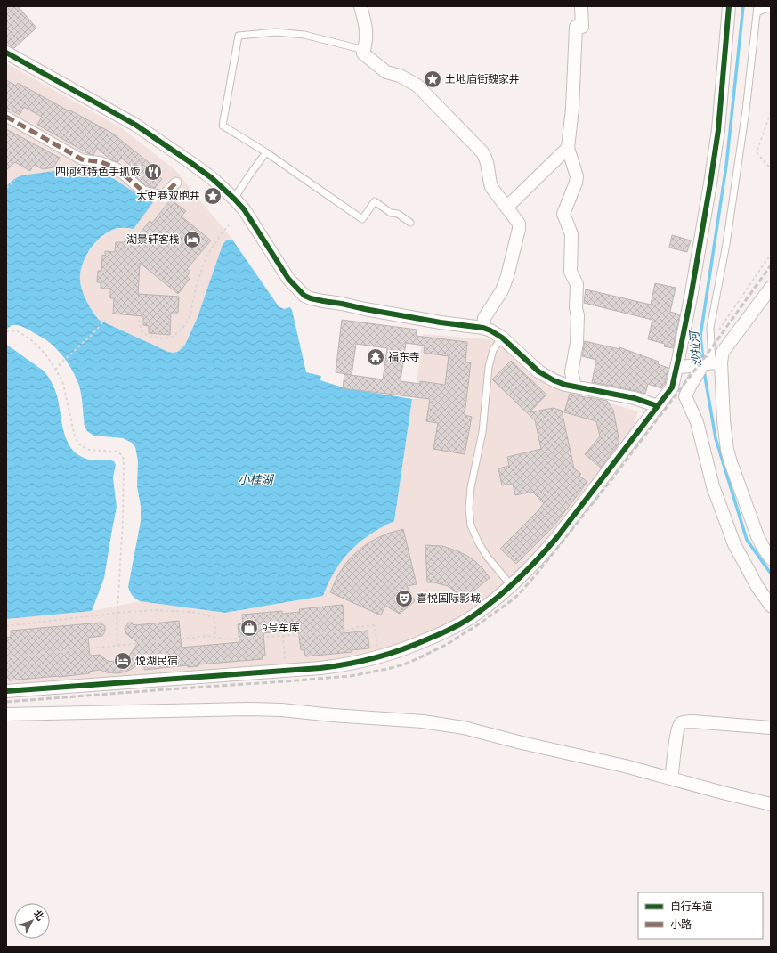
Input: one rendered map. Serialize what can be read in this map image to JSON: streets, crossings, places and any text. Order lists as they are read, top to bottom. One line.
{"water":["沙拉河","小桂湖"],"places":{"place":["土地庙街魏家井","太史巷双胞井"],"restaurant":["四阿红特色手抓饭"],"hotel":["湖景轩客栈","悦湖民宿"],"temple":["福东寺"],"theatre":["喜悦国际影城"],"shop":["9号车库"]},"legend":["自行车道","小路"],"north":"top right"}
